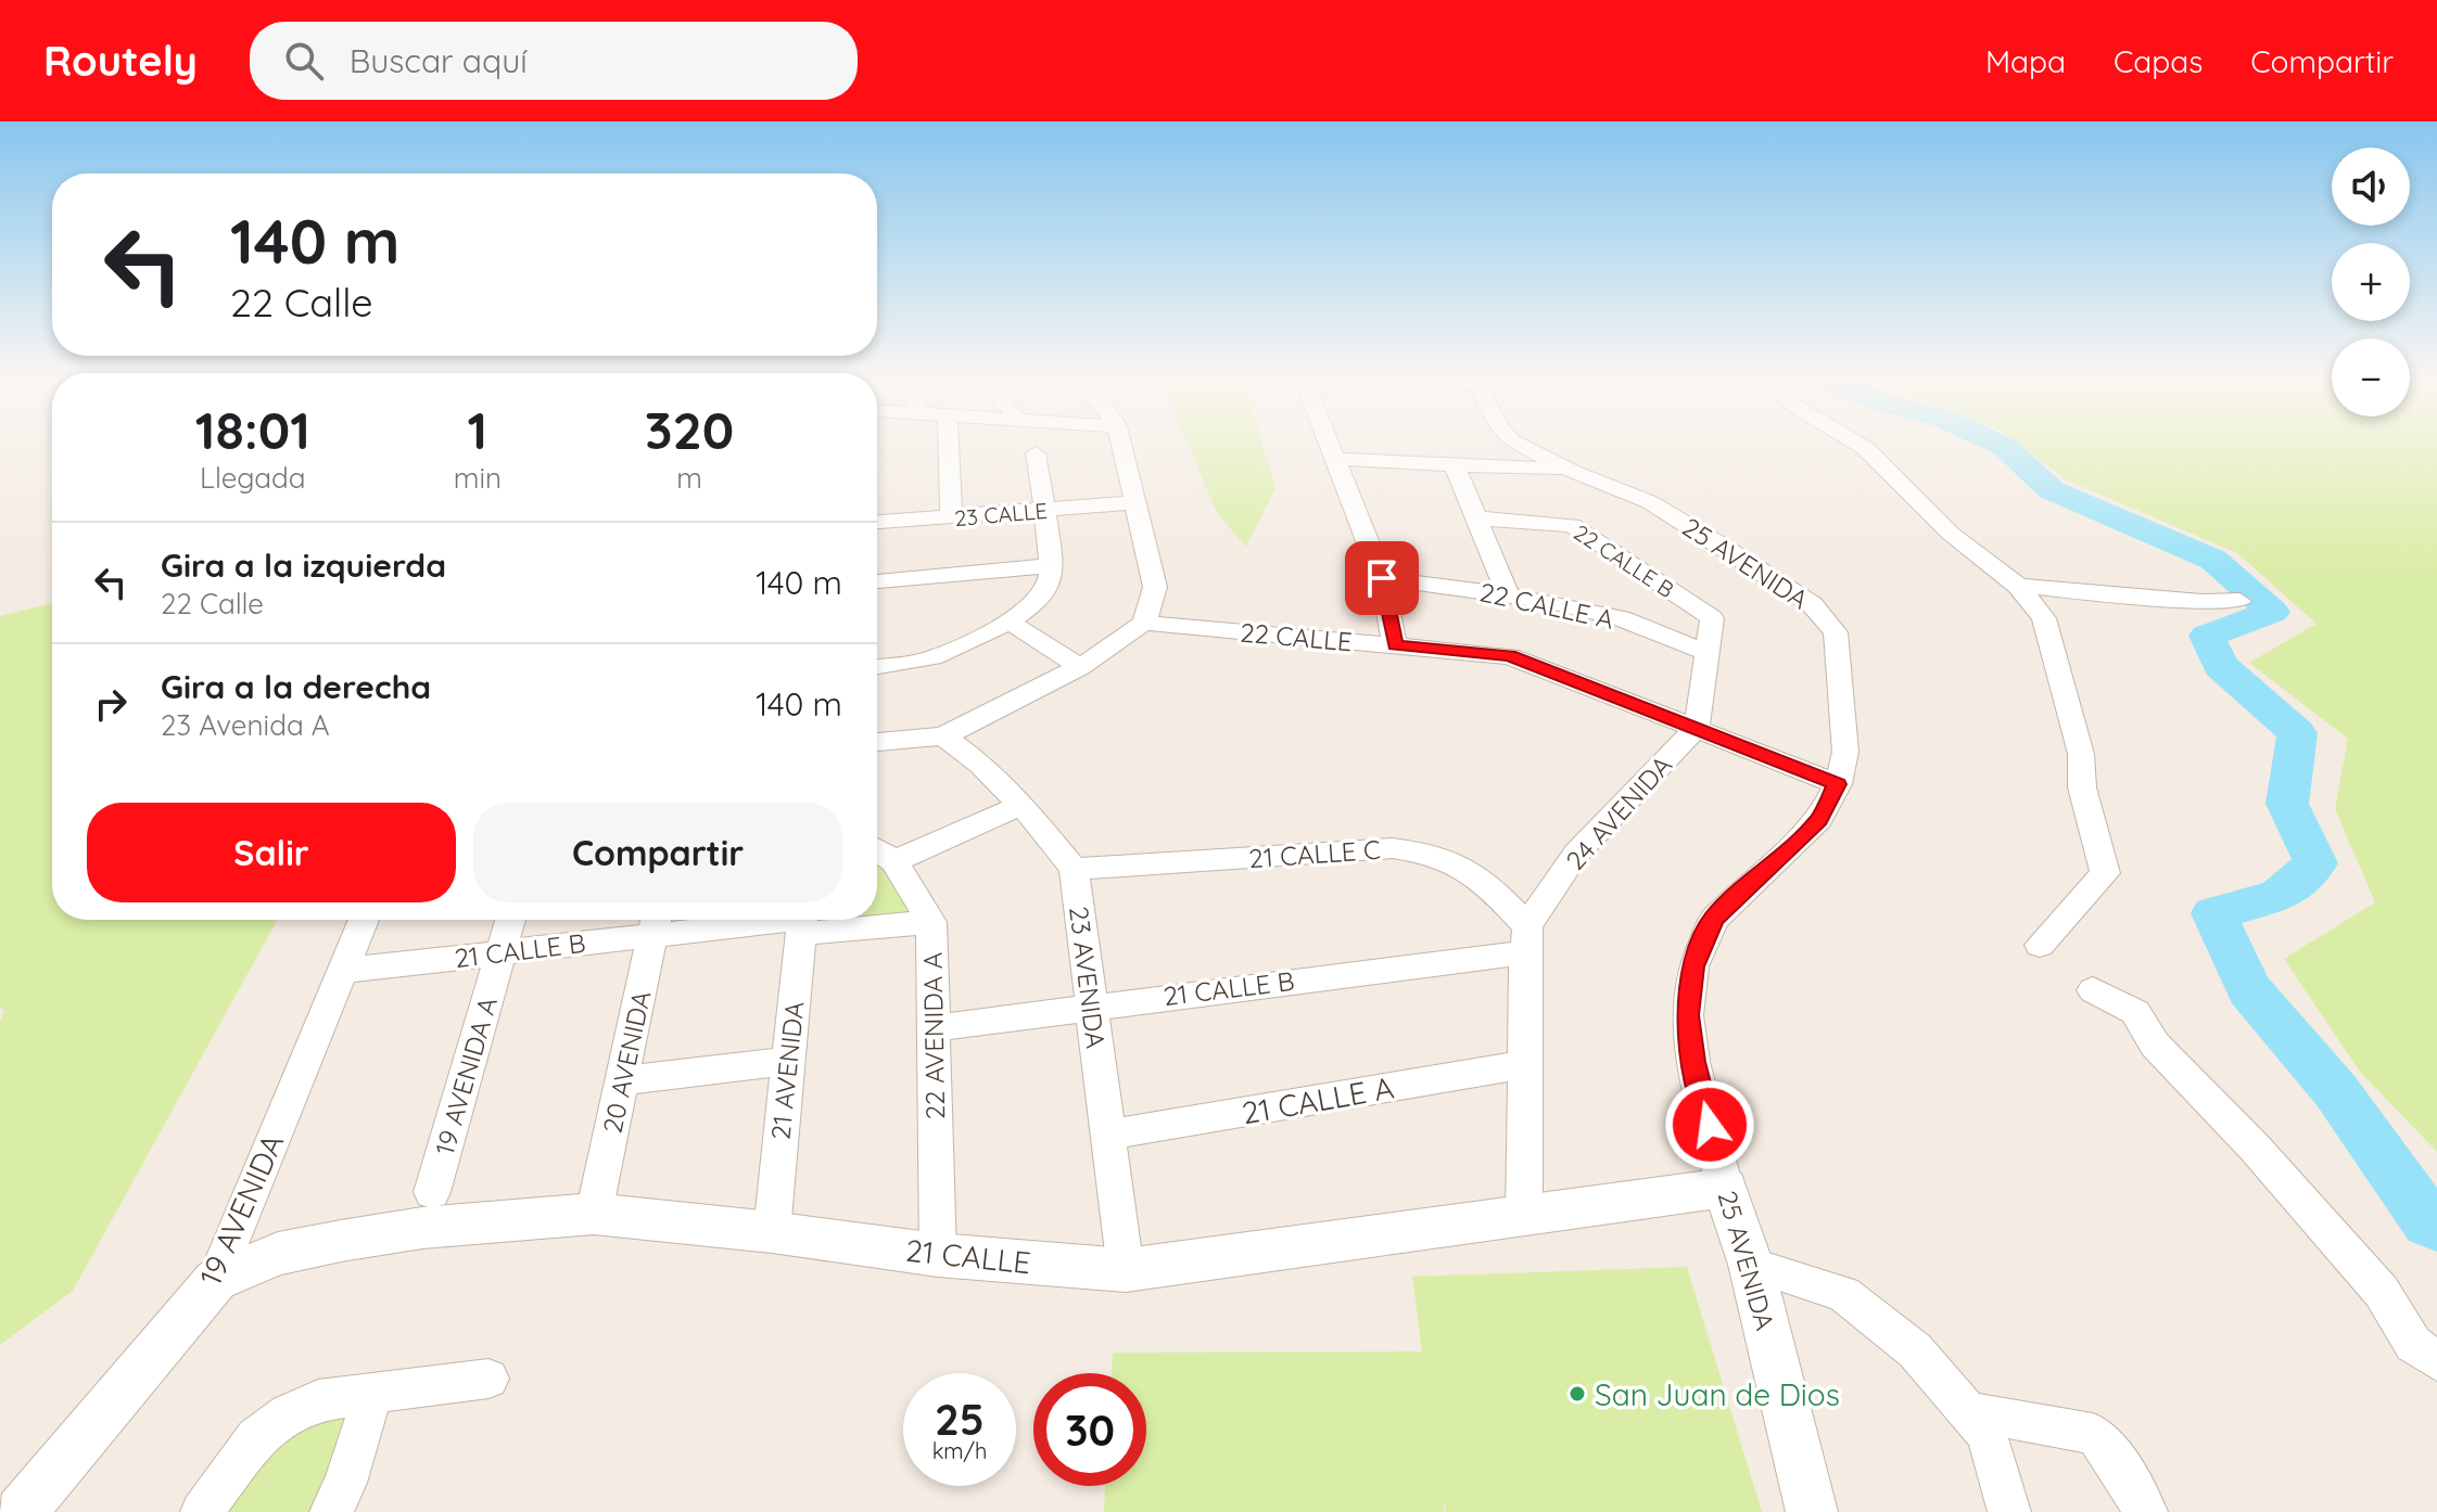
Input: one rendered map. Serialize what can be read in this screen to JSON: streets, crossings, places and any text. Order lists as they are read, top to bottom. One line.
{"streets":{"street":["23 CALLE","22 CALLE B","25 AVENIDA","22 CALLE A","22 CALLE","24 AVENIDA","21 CALLE C","21 CALLE B","23 AVENIDA","22 AVENIDA A","20 AVENIDA","21 AVENIDA","19 AVENIDA A","21 CALLE A","19 AVENIDA","21 CALLE"]},"crossings":[["22 CALLE B","22 CALLE A"],["25 AVENIDA","22 CALLE"],["25 AVENIDA","21 CALLE"],["22 CALLE","24 AVENIDA"],["24 AVENIDA","21 CALLE C"],["24 AVENIDA","21 CALLE B"],["21 CALLE C","21 CALLE B"],["21 CALLE C","23 AVENIDA"],["21 CALLE B","23 AVENIDA"],["21 CALLE B","22 AVENIDA A"],["21 CALLE B","20 AVENIDA"],["21 CALLE B","21 AVENIDA"],["21 CALLE B","19 AVENIDA A"],["21 CALLE B","19 AVENIDA"],["23 AVENIDA","21 CALLE A"],["23 AVENIDA","21 CALLE"],["22 AVENIDA A","21 CALLE"],["20 AVENIDA","21 CALLE"],["21 AVENIDA","21 CALLE"],["19 AVENIDA","21 CALLE"]],"places":["San Juan de Dios"],"page":{"header":"Routely","search":"Buscar aquí","nav":["Mapa","Capas","Compartir"],"map_buttons":["+","−"],"turn":["140 m","22 Calle"],"eta":["18:01","Llegada","1","min","320","m"],"list":[{"name":"Gira a la izquierda","note":"22 Calle","value":"140 m"},{"name":"Gira a la derecha","note":"23 Avenida A","value":"140 m"}],"buttons":["Salir","Compartir"],"speed":"25 km/h","limit":"30"}}
